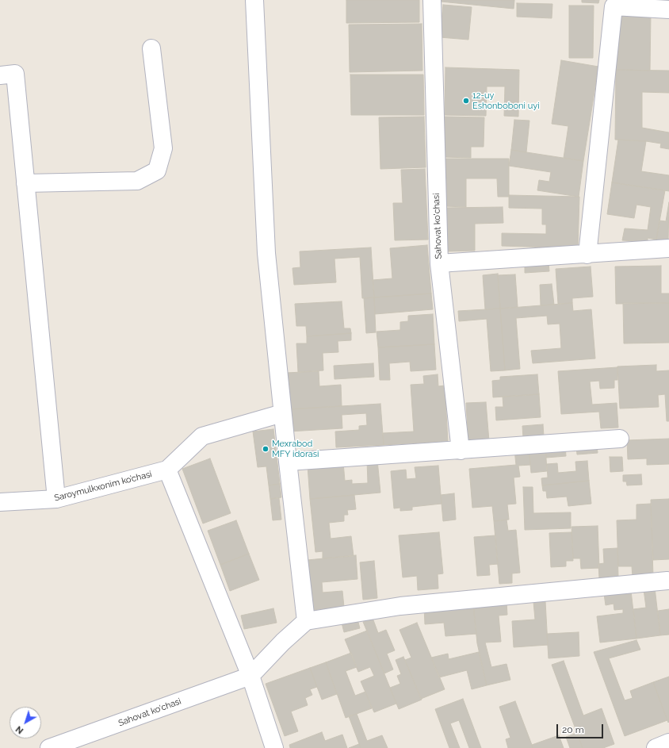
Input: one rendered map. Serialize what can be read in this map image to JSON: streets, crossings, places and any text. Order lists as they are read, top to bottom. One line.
{"streets":{"street":["Sahovat ko'chasi","Saroymulkxonim ko’chasi"]},"places":["12-uy Eshonboboni uyi","Mexrabod MFY idorasi"],"scale_bar":"20 m","north":"bottom left"}
